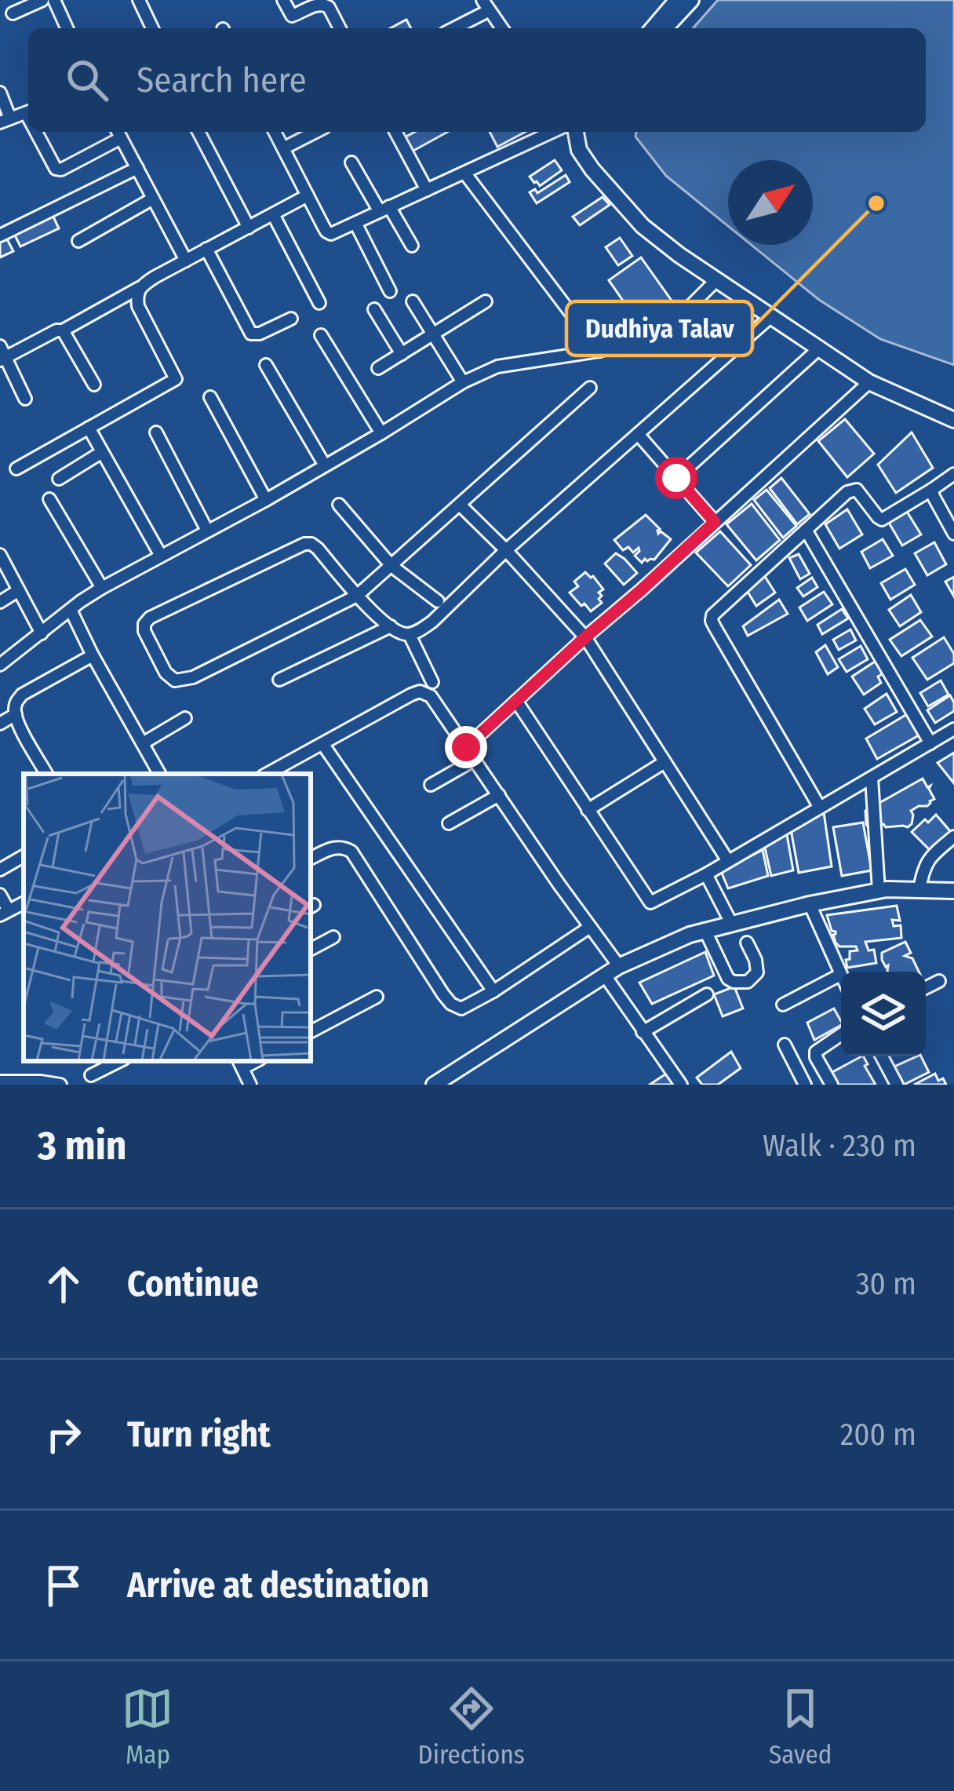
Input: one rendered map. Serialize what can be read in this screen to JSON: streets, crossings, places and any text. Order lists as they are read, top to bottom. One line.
{"places":["Dudhiya Talav"],"north":"top right","page":{"search":"Search here","heading":["3 min","Walk · 230 m"],"list":[["Continue","30 m"],["Turn right","200 m"],"Arrive at destination"],"nav":["Map","Directions","Saved"]}}
